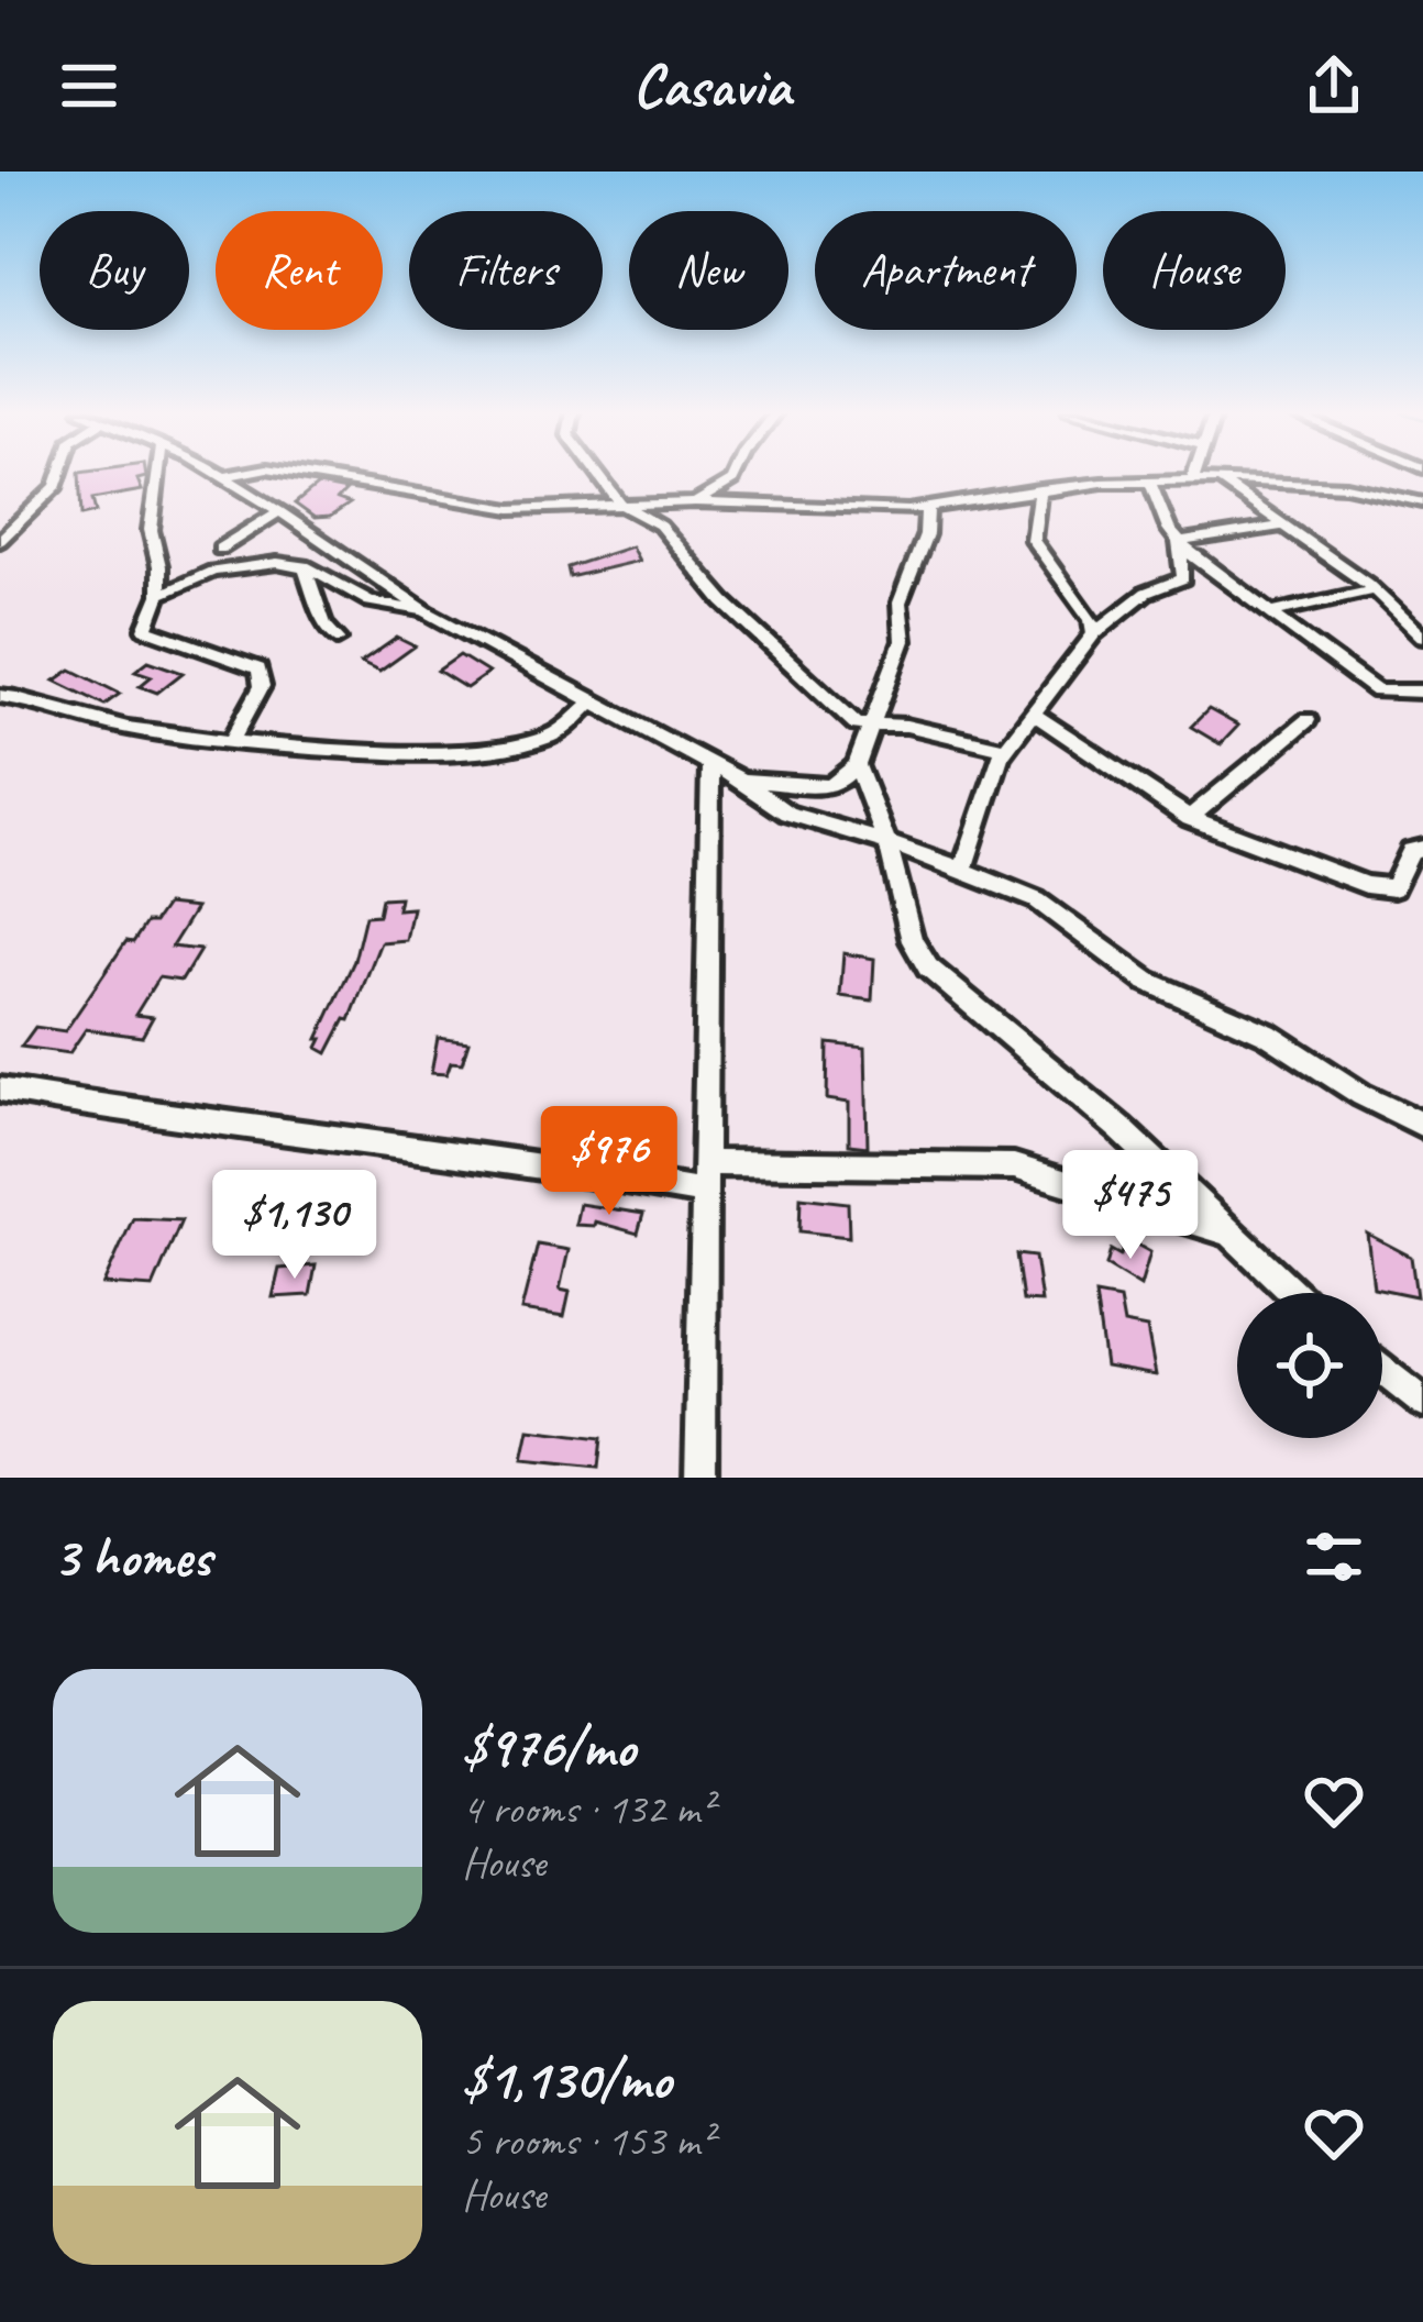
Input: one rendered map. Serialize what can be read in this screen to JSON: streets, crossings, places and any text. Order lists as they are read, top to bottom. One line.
{"page":{"header":"Casavia","chip":["Buy","Rent","Filters","New","Apartment","House"],"price":["$976","$475","$1,130"],"heading":"3 homes","list":[{"name":"$976/mo","note":"4 rooms · 132 m² · House"},{"name":"$1,130/mo","note":"5 rooms · 153 m² · House"}]}}
